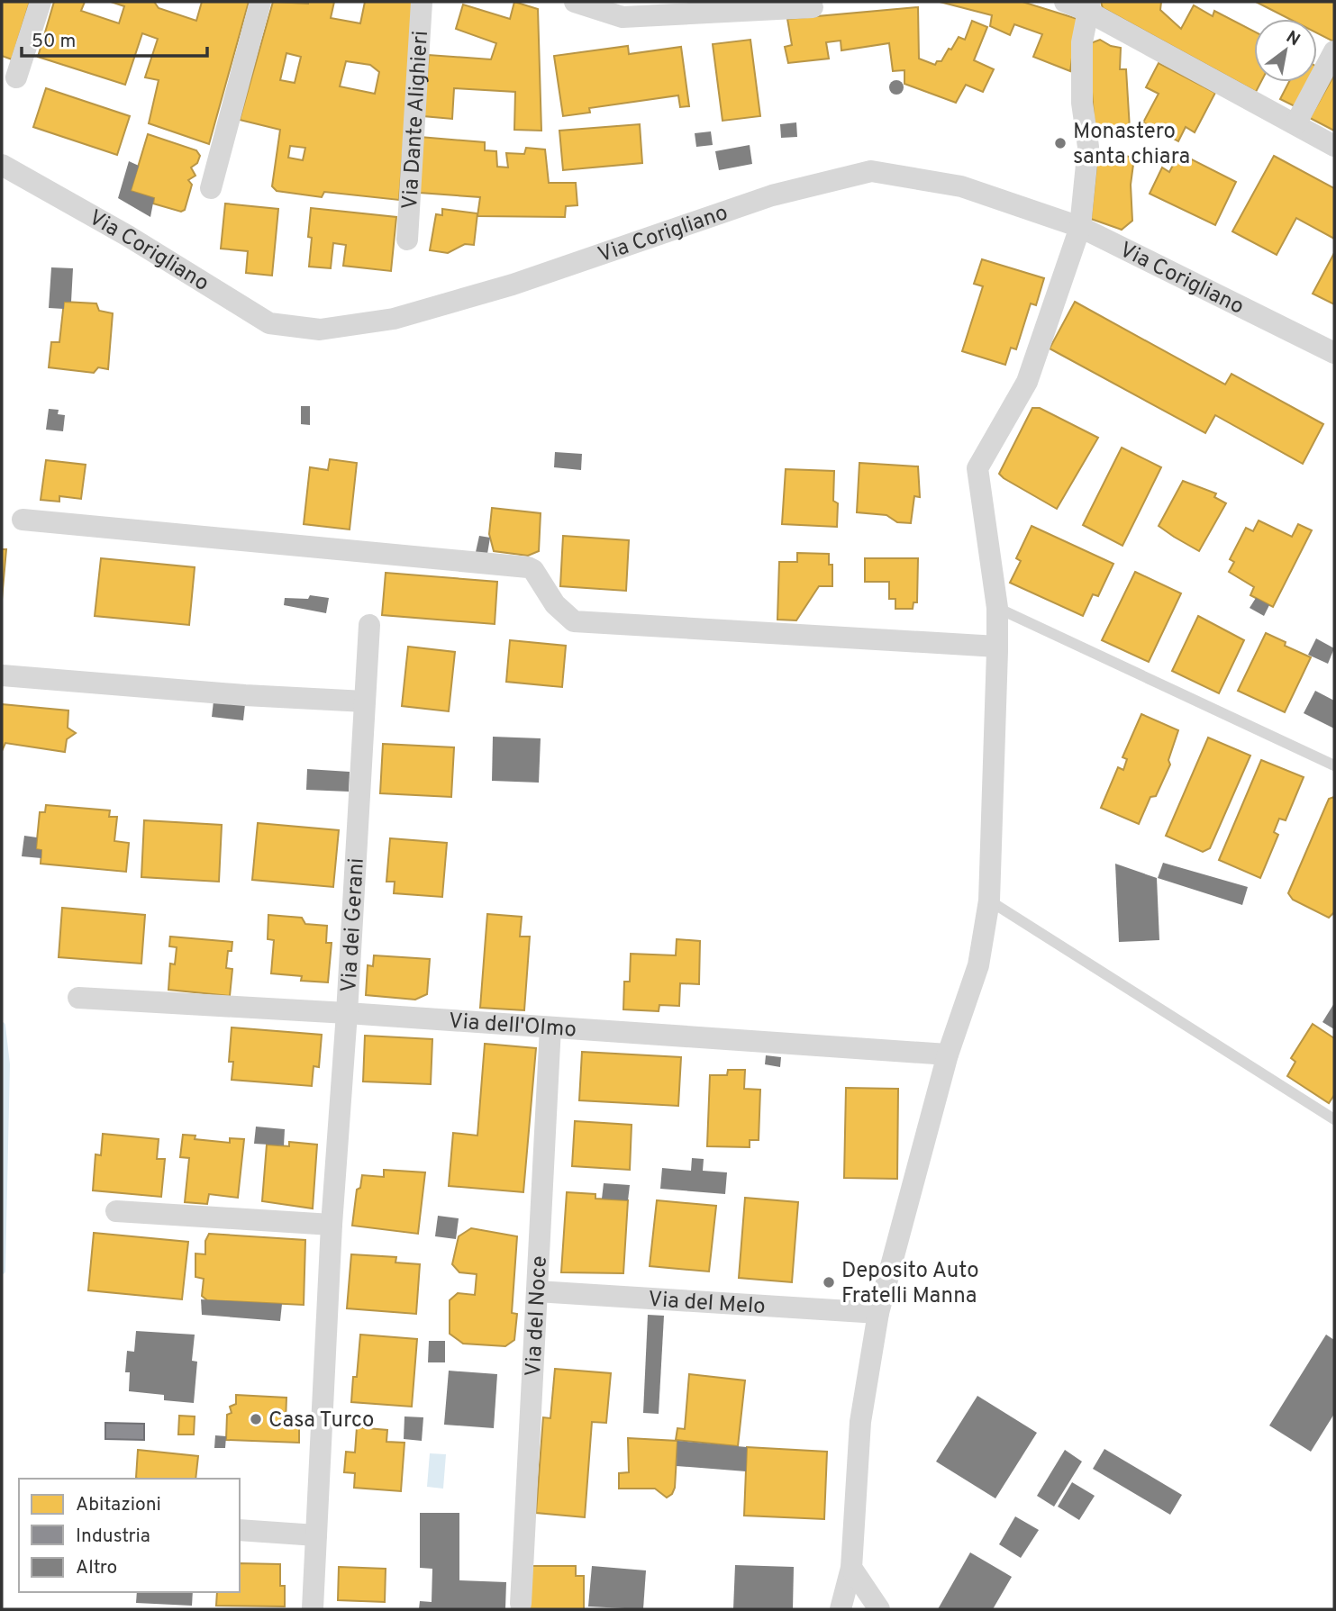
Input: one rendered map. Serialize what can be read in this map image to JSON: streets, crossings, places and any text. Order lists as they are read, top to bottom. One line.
{"streets":{"street":["Via Dante Alighieri","Via Corigliano","Via dei Gerani","Via dell'Olmo","Via del Melo","Via del Noce"]},"crossings":[["Via dei Gerani","Via dell'Olmo"],["Via dell'Olmo","Via del Noce"],["Via del Melo","Via del Noce"]],"places":["Monastero santa chiara","Deposito Auto Fratelli Manna","Casa Turco"],"legend":["Abitazioni","Industria","Altro"],"scale_bar":"50 m","north":"top right"}
